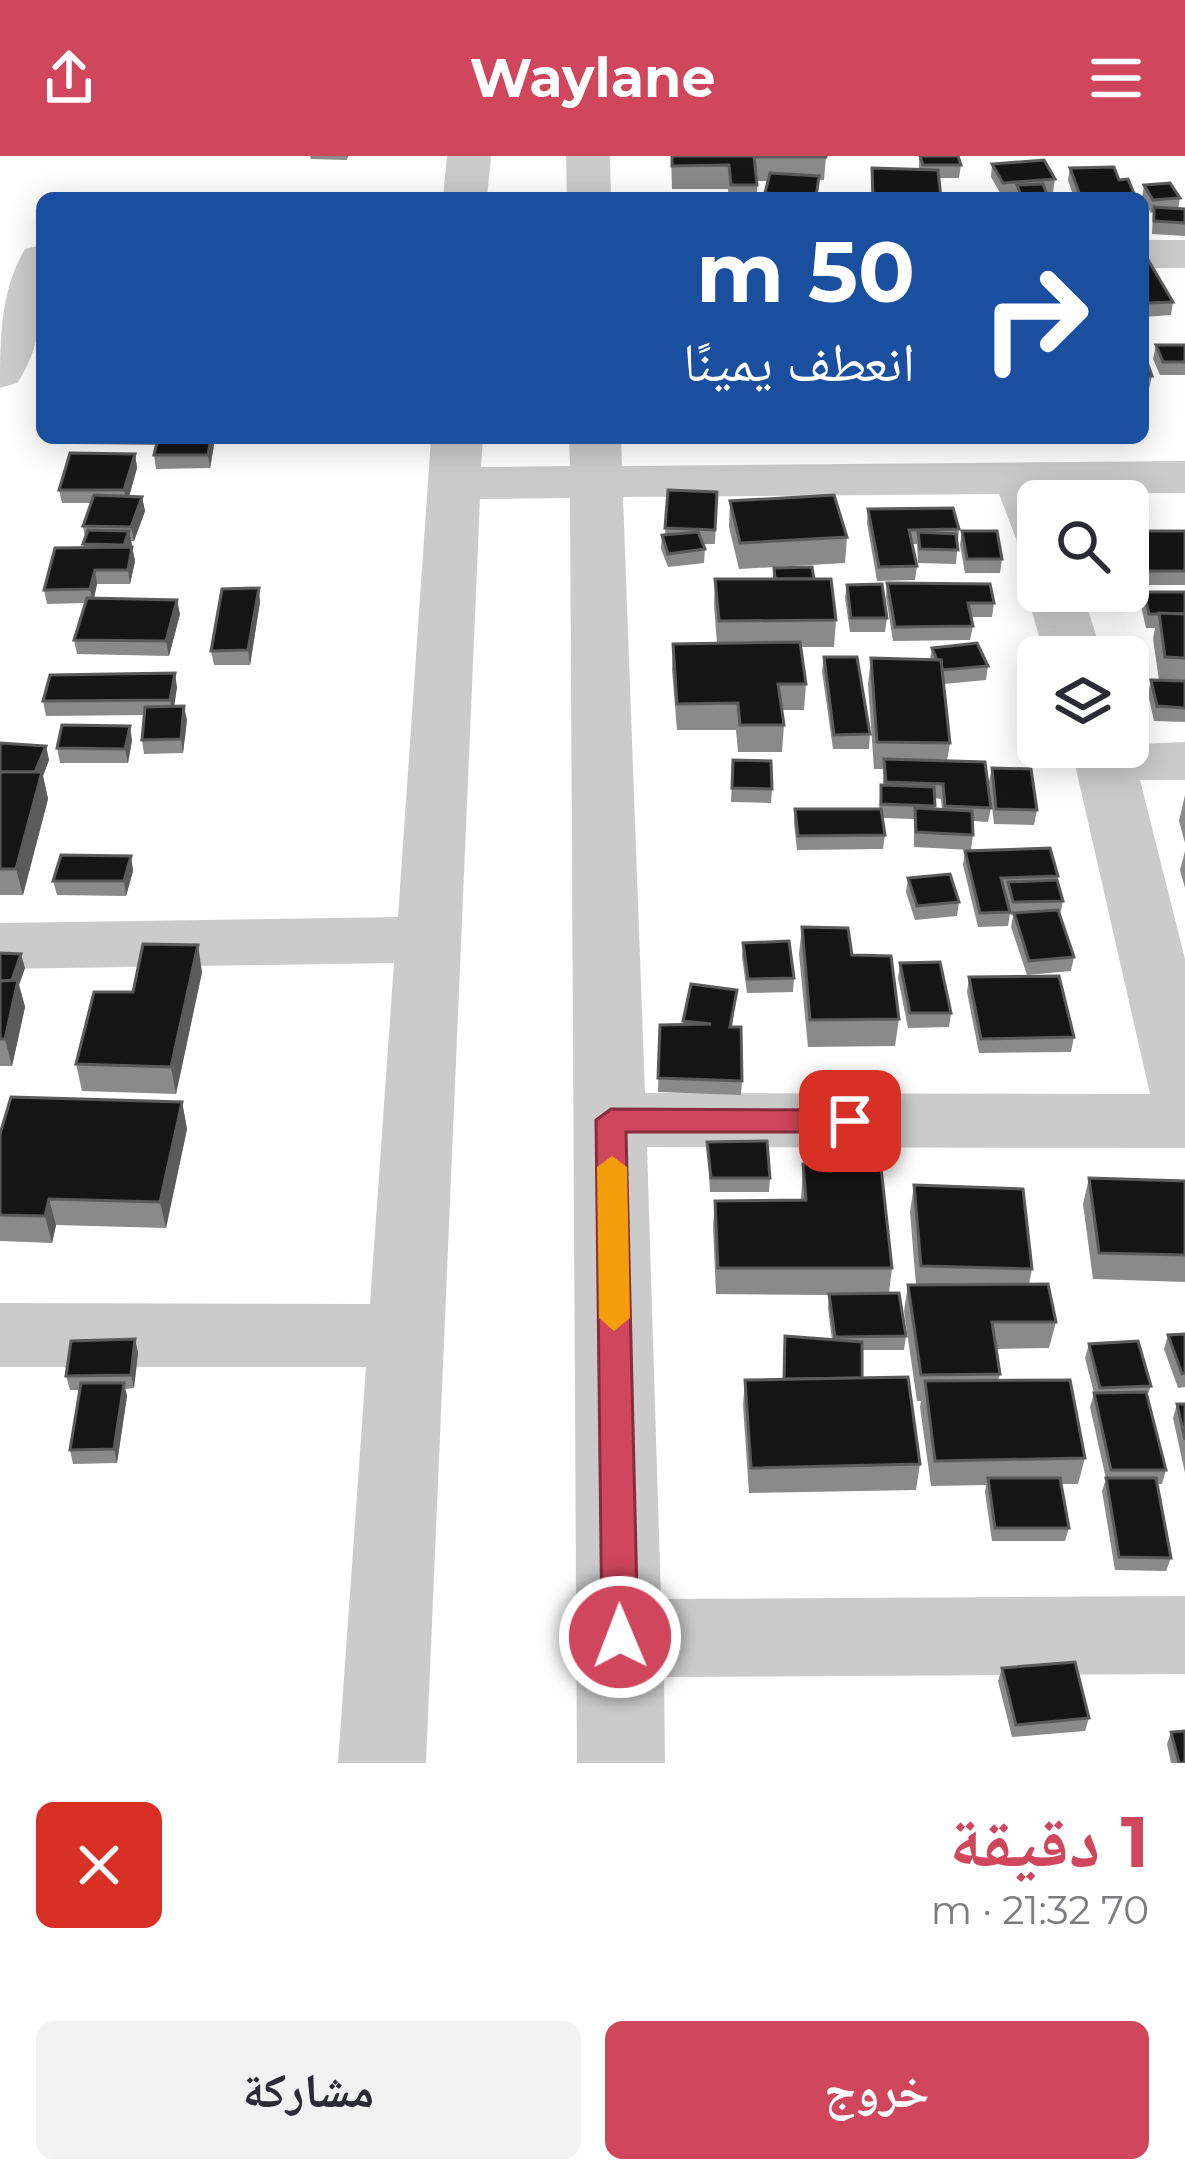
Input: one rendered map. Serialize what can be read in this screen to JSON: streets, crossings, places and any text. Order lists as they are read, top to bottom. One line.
{"page":{"header":"Waylane","turn":["50 m","انعطف يمينًا"],"heading":["1 دقيقة","70 m · 21:32"],"buttons":["خروج","مشاركة"]}}
